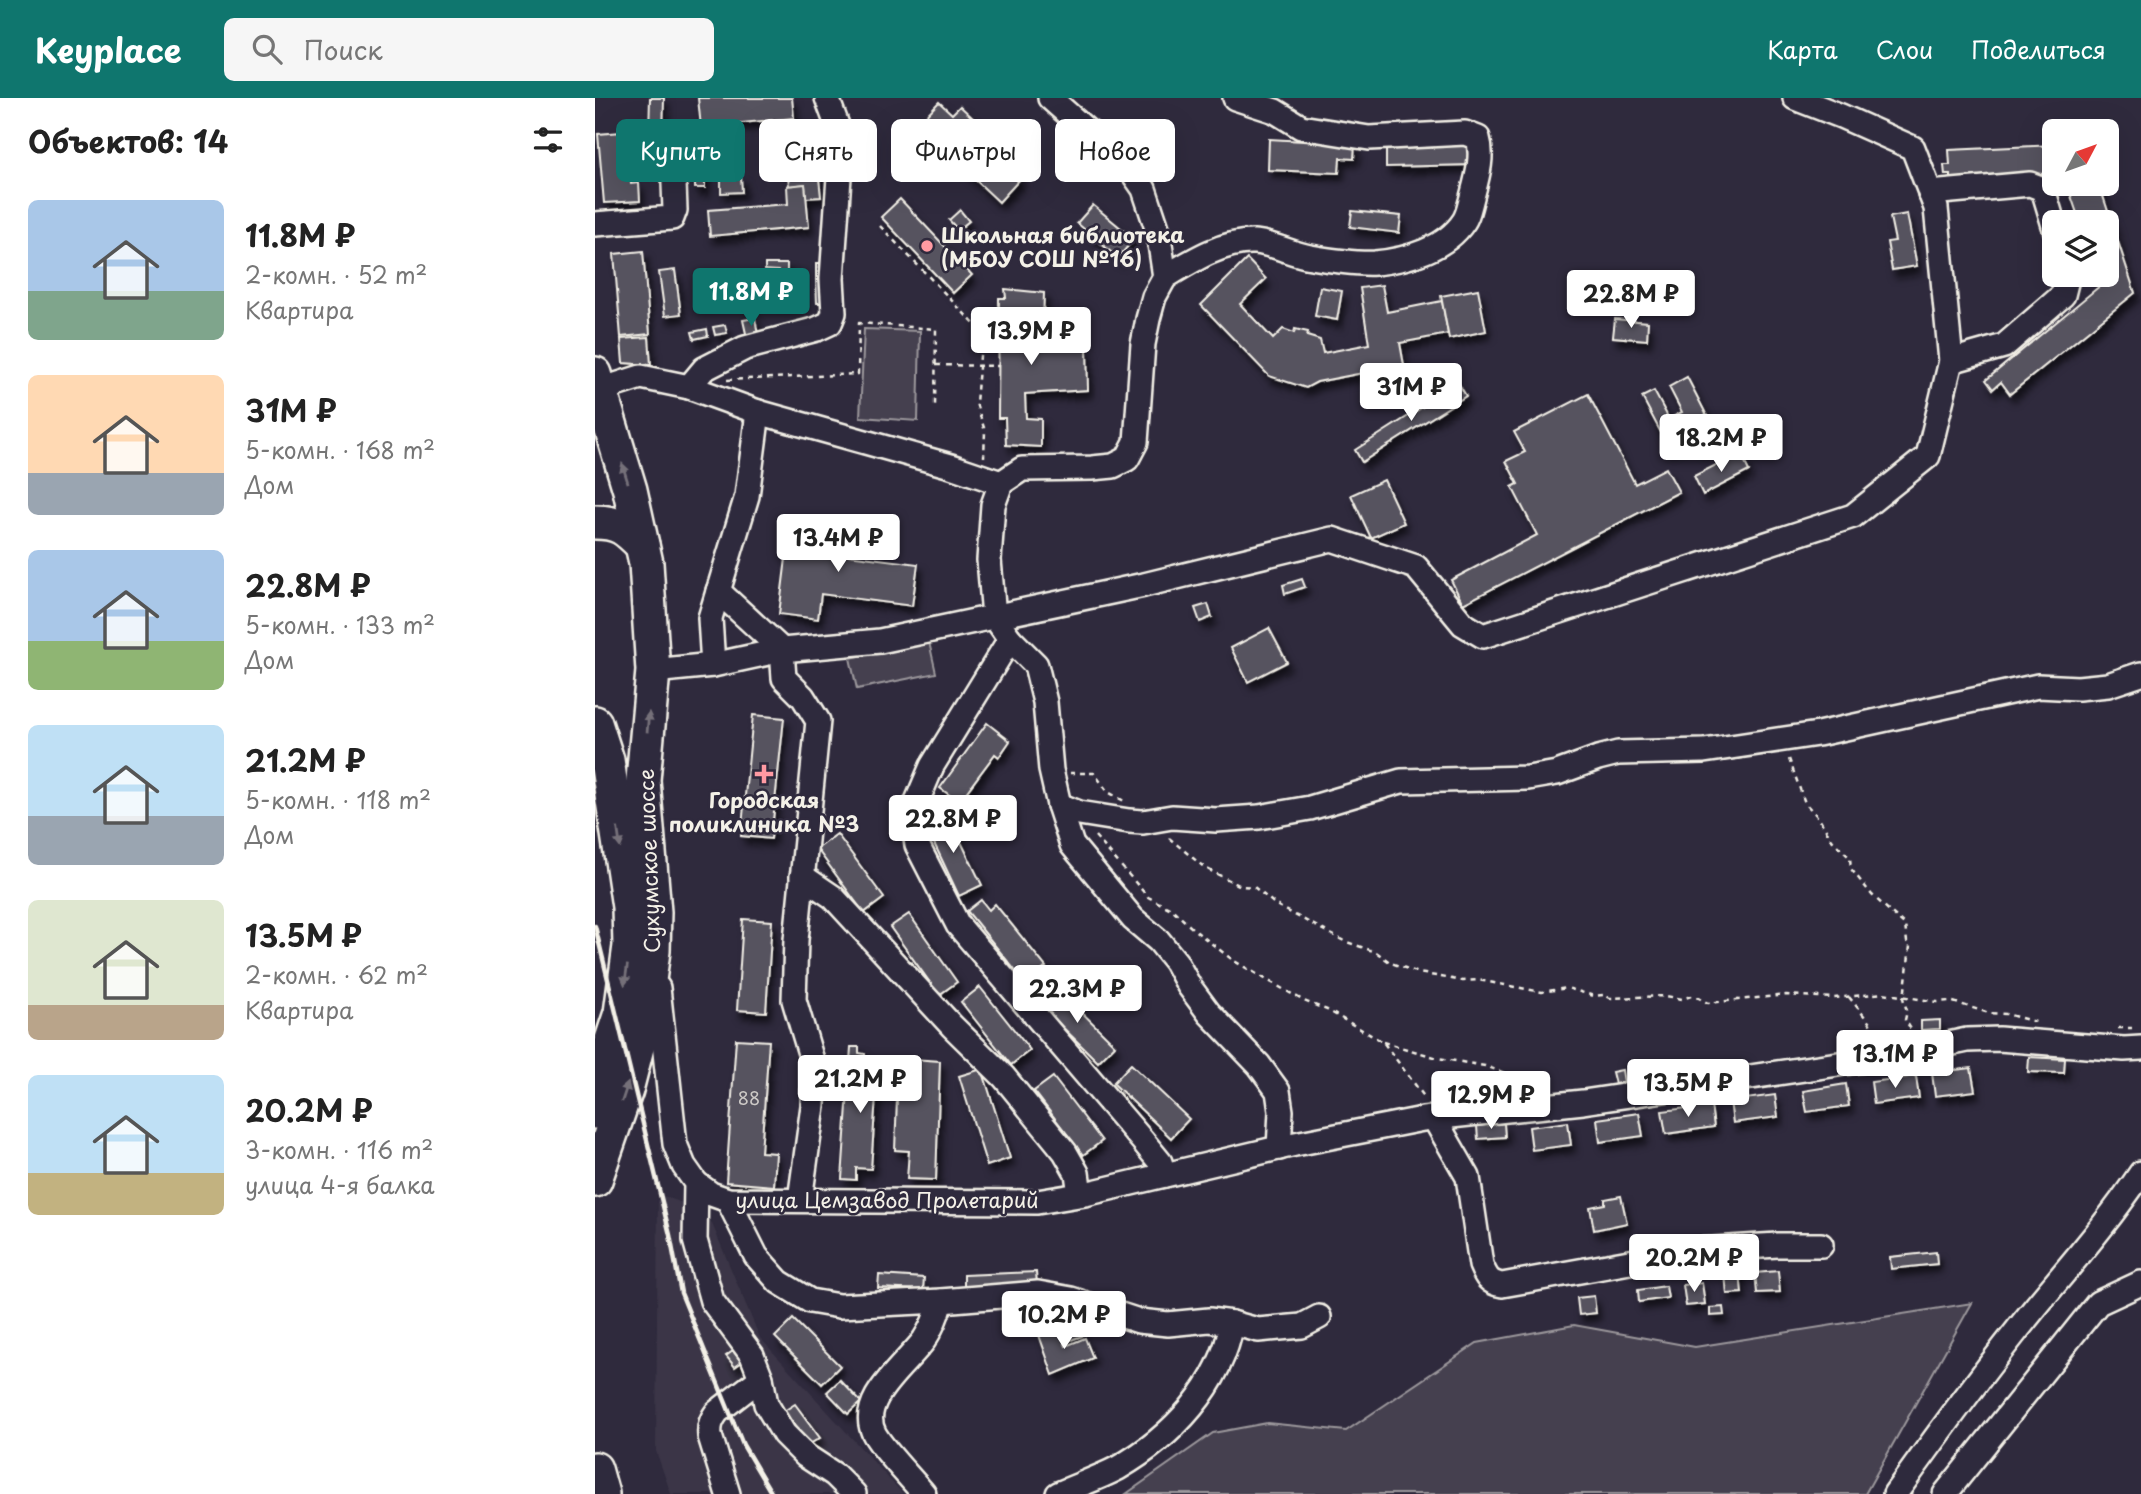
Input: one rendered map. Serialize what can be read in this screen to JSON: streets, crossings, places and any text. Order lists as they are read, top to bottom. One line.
{"streets":{"highway":["Сухумское шоссе"],"street":["улица Цемзавод Пролетарий"]},"places":{"other":["Школьная библиотека (МБОУ СОШ №16)"],"health":["Городская поликлиника №3"]},"house_numbers":["88"],"north":"top right","page":{"header":"Keyplace","search":"Поиск","nav":["Карта","Слои","Поделиться"],"heading":"Объектов: 14","chip":["Купить","Снять","Фильтры","Новое"],"list":[{"name":"11.8M ₽","note":"2-комн. · 52 m² · Квартира"},{"name":"31M ₽","note":"5-комн. · 168 m² · Дом"},{"name":"22.8M ₽","note":"5-комн. · 133 m² · Дом"},{"name":"21.2M ₽","note":"5-комн. · 118 m² · Дом"},{"name":"13.5M ₽","note":"2-комн. · 62 m² · Квартира"},{"name":"20.2M ₽","note":"3-комн. · 116 m² · улица 4-я балка"}],"price":["11.8M ₽","22.8M ₽","13.9M ₽","31M ₽","18.2M ₽","13.4M ₽","22.8M ₽","22.3M ₽","13.1M ₽","21.2M ₽","13.5M ₽","12.9M ₽","20.2M ₽","10.2M ₽"]}}
